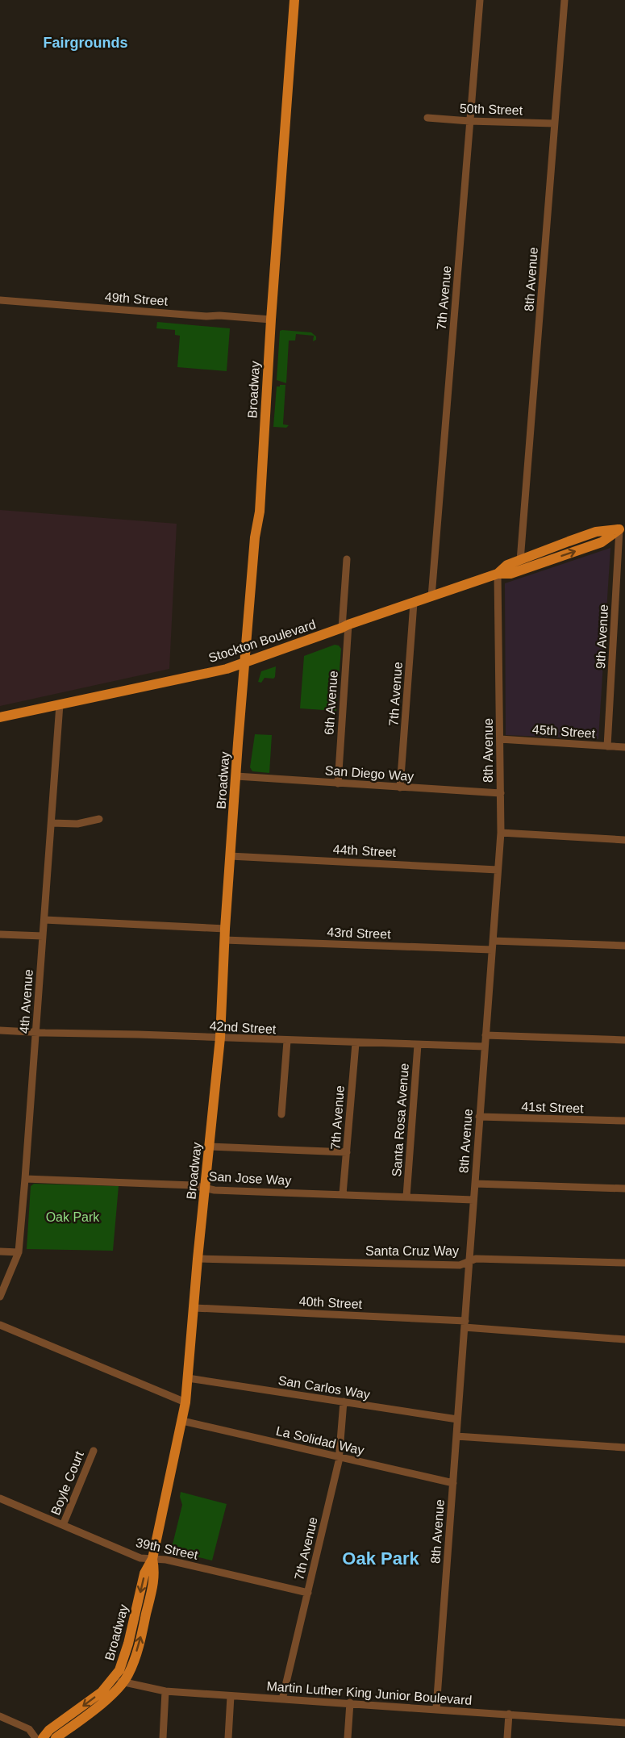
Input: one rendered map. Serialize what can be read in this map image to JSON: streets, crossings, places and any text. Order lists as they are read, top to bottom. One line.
{"streets":{"main road":["Broadway","Stockton Boulevard"],"street":["50th Street","8th Avenue","7th Avenue","49th Street","9th Avenue","6th Avenue","45th Street","San Diego Way","44th Street","43rd Street","4th Avenue","42nd Street","41st Street","Santa Rosa Avenue","San Jose Way","Santa Cruz Way","40th Street","San Carlos Way","La Solidad Way","Boyle Court","39th Street","Martin Luther King Junior Boulevard"]},"crossings":[["50th Street","8th Avenue"],["50th Street","7th Avenue"],["8th Avenue","Stockton Boulevard"],["8th Avenue","45th Street"],["8th Avenue","San Diego Way"],["8th Avenue","44th Street"],["8th Avenue","43rd Street"],["8th Avenue","42nd Street"],["8th Avenue","41st Street"],["8th Avenue","San Jose Way"],["8th Avenue","Santa Cruz Way"],["8th Avenue","40th Street"],["8th Avenue","San Carlos Way"],["8th Avenue","La Solidad Way"],["8th Avenue","Martin Luther King Junior Boulevard"],["7th Avenue","Stockton Boulevard"],["7th Avenue","San Diego Way"],["7th Avenue","42nd Street"],["7th Avenue","San Jose Way"],["7th Avenue","San Carlos Way"],["7th Avenue","La Solidad Way"],["7th Avenue","39th Street"],["7th Avenue","Martin Luther King Junior Boulevard"],["49th Street","Broadway"],["Broadway","Stockton Boulevard"],["Broadway","San Diego Way"],["Broadway","44th Street"],["Broadway","43rd Street"],["Broadway","42nd Street"],["Broadway","San Jose Way"],["Broadway","Santa Cruz Way"],["Broadway","40th Street"],["Broadway","San Carlos Way"],["Broadway","La Solidad Way"],["Broadway","39th Street"],["Broadway","Martin Luther King Junior Boulevard"],["9th Avenue","Stockton Boulevard"],["9th Avenue","45th Street"],["Stockton Boulevard","6th Avenue"],["Stockton Boulevard","4th Avenue"],["6th Avenue","San Diego Way"],["4th Avenue","42nd Street"],["4th Avenue","San Jose Way"],["42nd Street","Santa Rosa Avenue"],["Santa Rosa Avenue","San Jose Way"],["Boyle Court","39th Street"]],"districts":["Fairgrounds","Oak Park"],"parks":["Oak Park"]}
